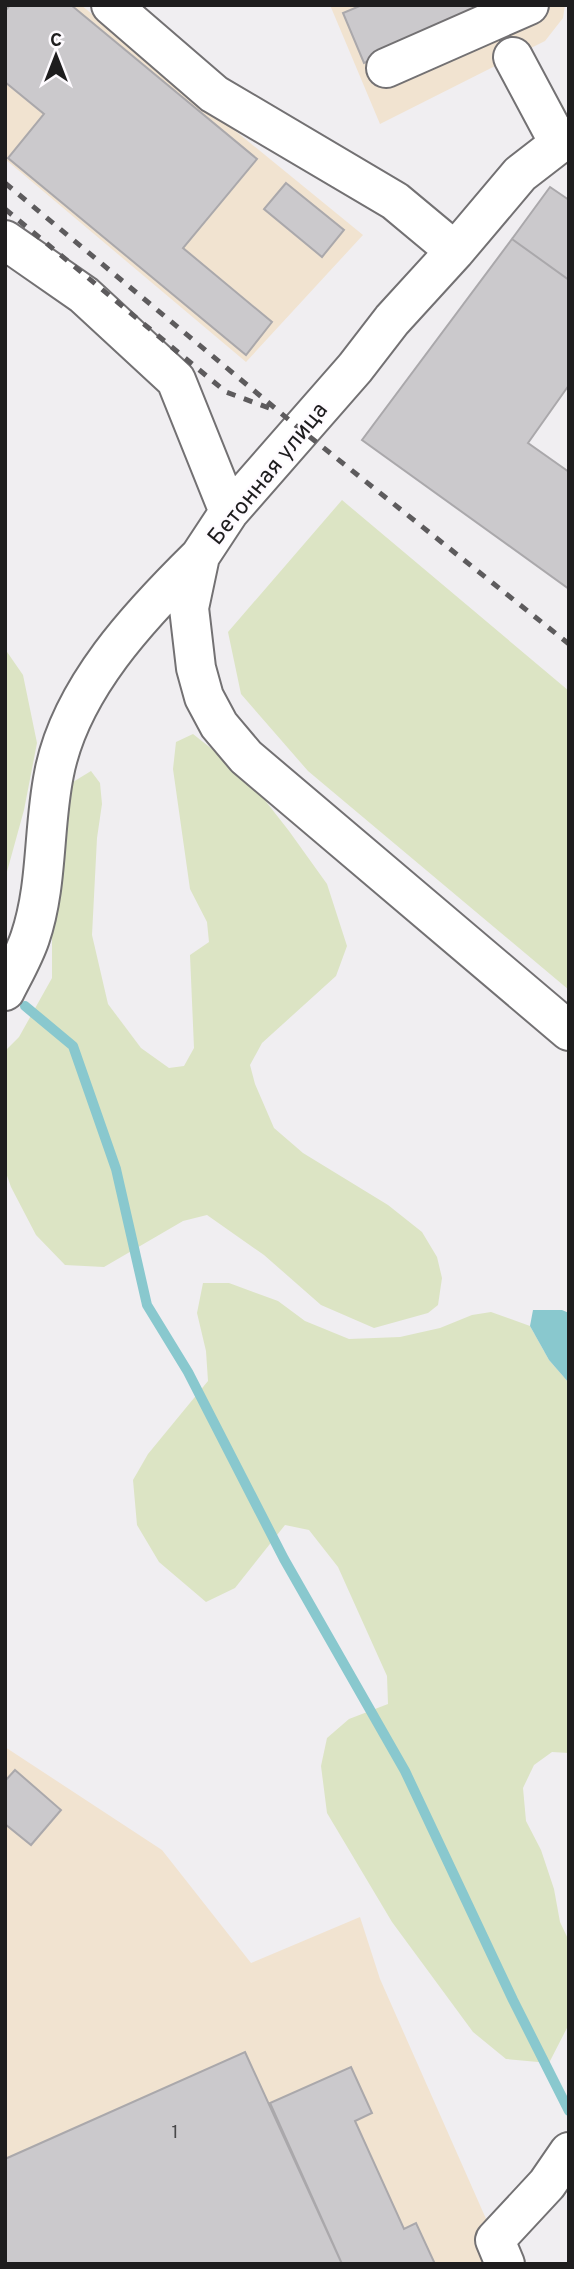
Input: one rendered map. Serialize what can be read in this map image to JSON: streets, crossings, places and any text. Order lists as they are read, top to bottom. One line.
{"streets":{"street":["Бетонная улица"]},"house_numbers":["1"],"north":"top"}
